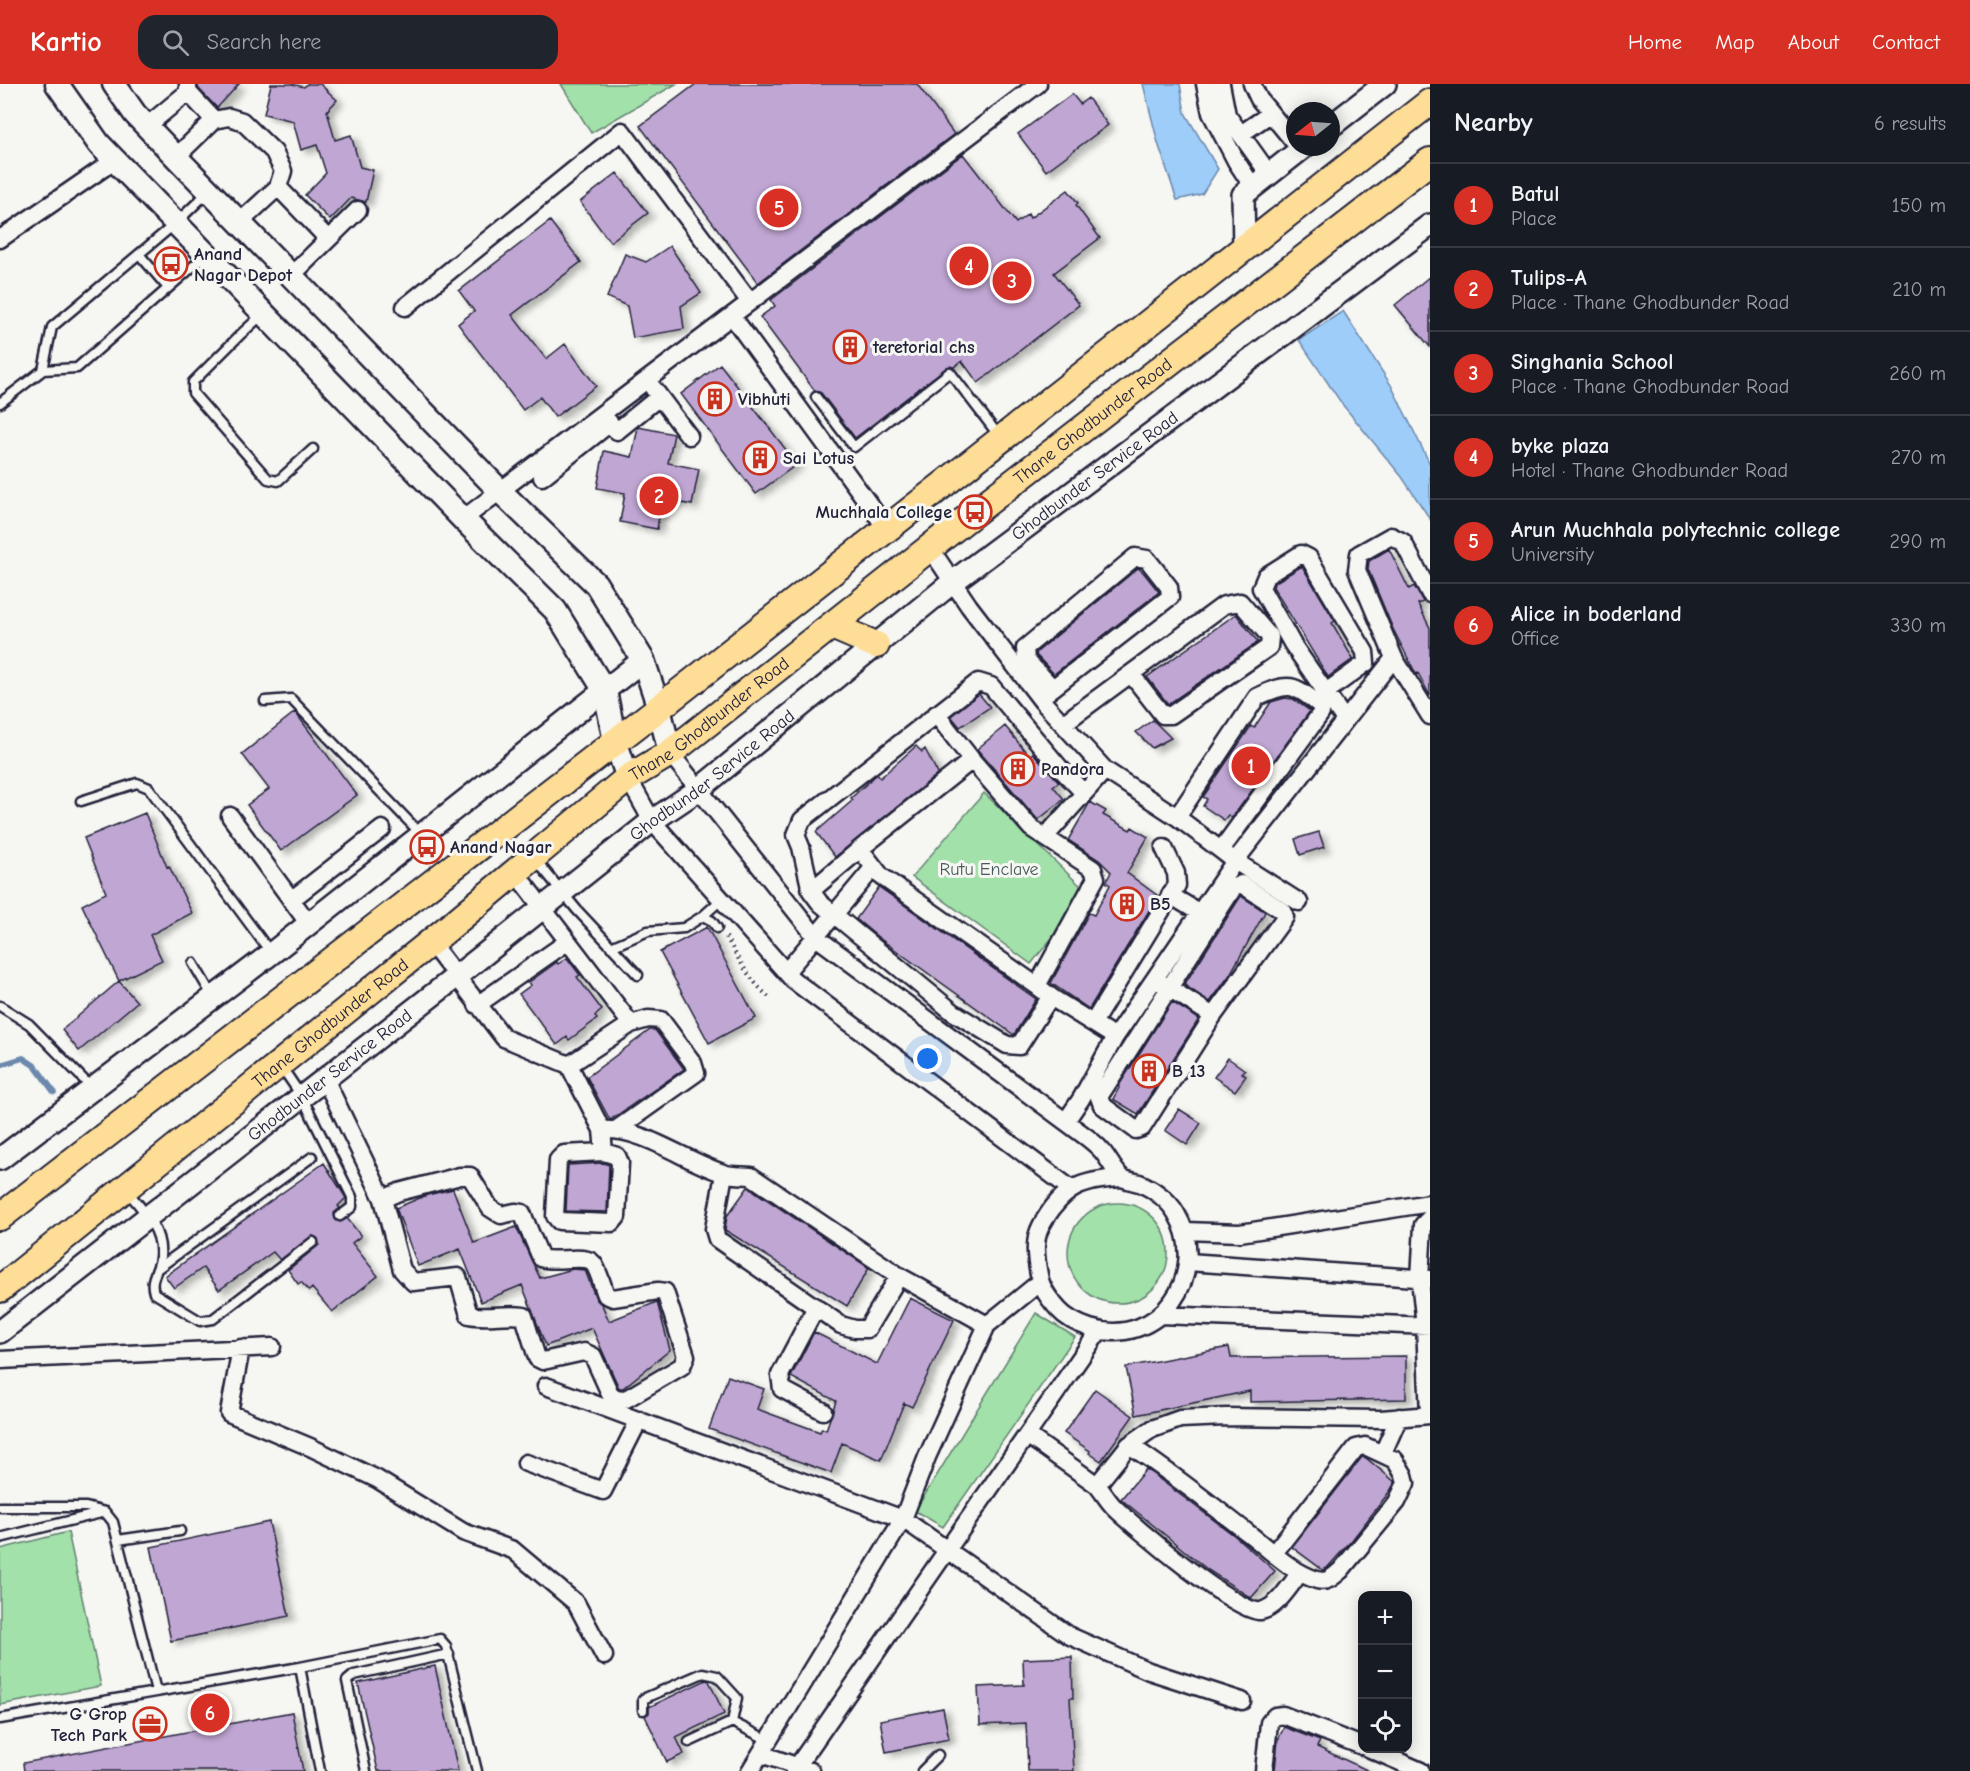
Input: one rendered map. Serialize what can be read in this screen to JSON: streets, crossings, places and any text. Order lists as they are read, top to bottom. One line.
{"streets":{"main road":["Thane Ghodbunder Road"],"street":["Ghodbunder Service Road"]},"parks":["Rutu Enclave"],"places":{"bus stop":["Anand Nagar Depot","Muchhala College","Anand Nagar"],"building":["teretorial chs","Vibhuti","Sai Lotus","Pandora","B5","B 13"],"office":["G Grop Tech Park"]},"north":"left","page":{"header":"Kartio","search":"Search here","nav":["Home","Map","About","Contact"],"heading":["Nearby","6 results"],"list":[{"mark":"1","name":"Batul","note":"Place","value":"150 m"},{"mark":"2","name":"Tulips-A","note":"Place · Thane Ghodbunder Road","value":"210 m"},{"mark":"3","name":"Singhania School","note":"Place · Thane Ghodbunder Road","value":"260 m"},{"mark":"4","name":"byke plaza","note":"Hotel · Thane Ghodbunder Road","value":"270 m"},{"mark":"5","name":"Arun Muchhala polytechnic college","note":"University","value":"290 m"},{"mark":"6","name":"Alice in boderland","note":"Office","value":"330 m"}],"pins":["5","4","3","2","1","6"],"map_buttons":["+","−"]}}
